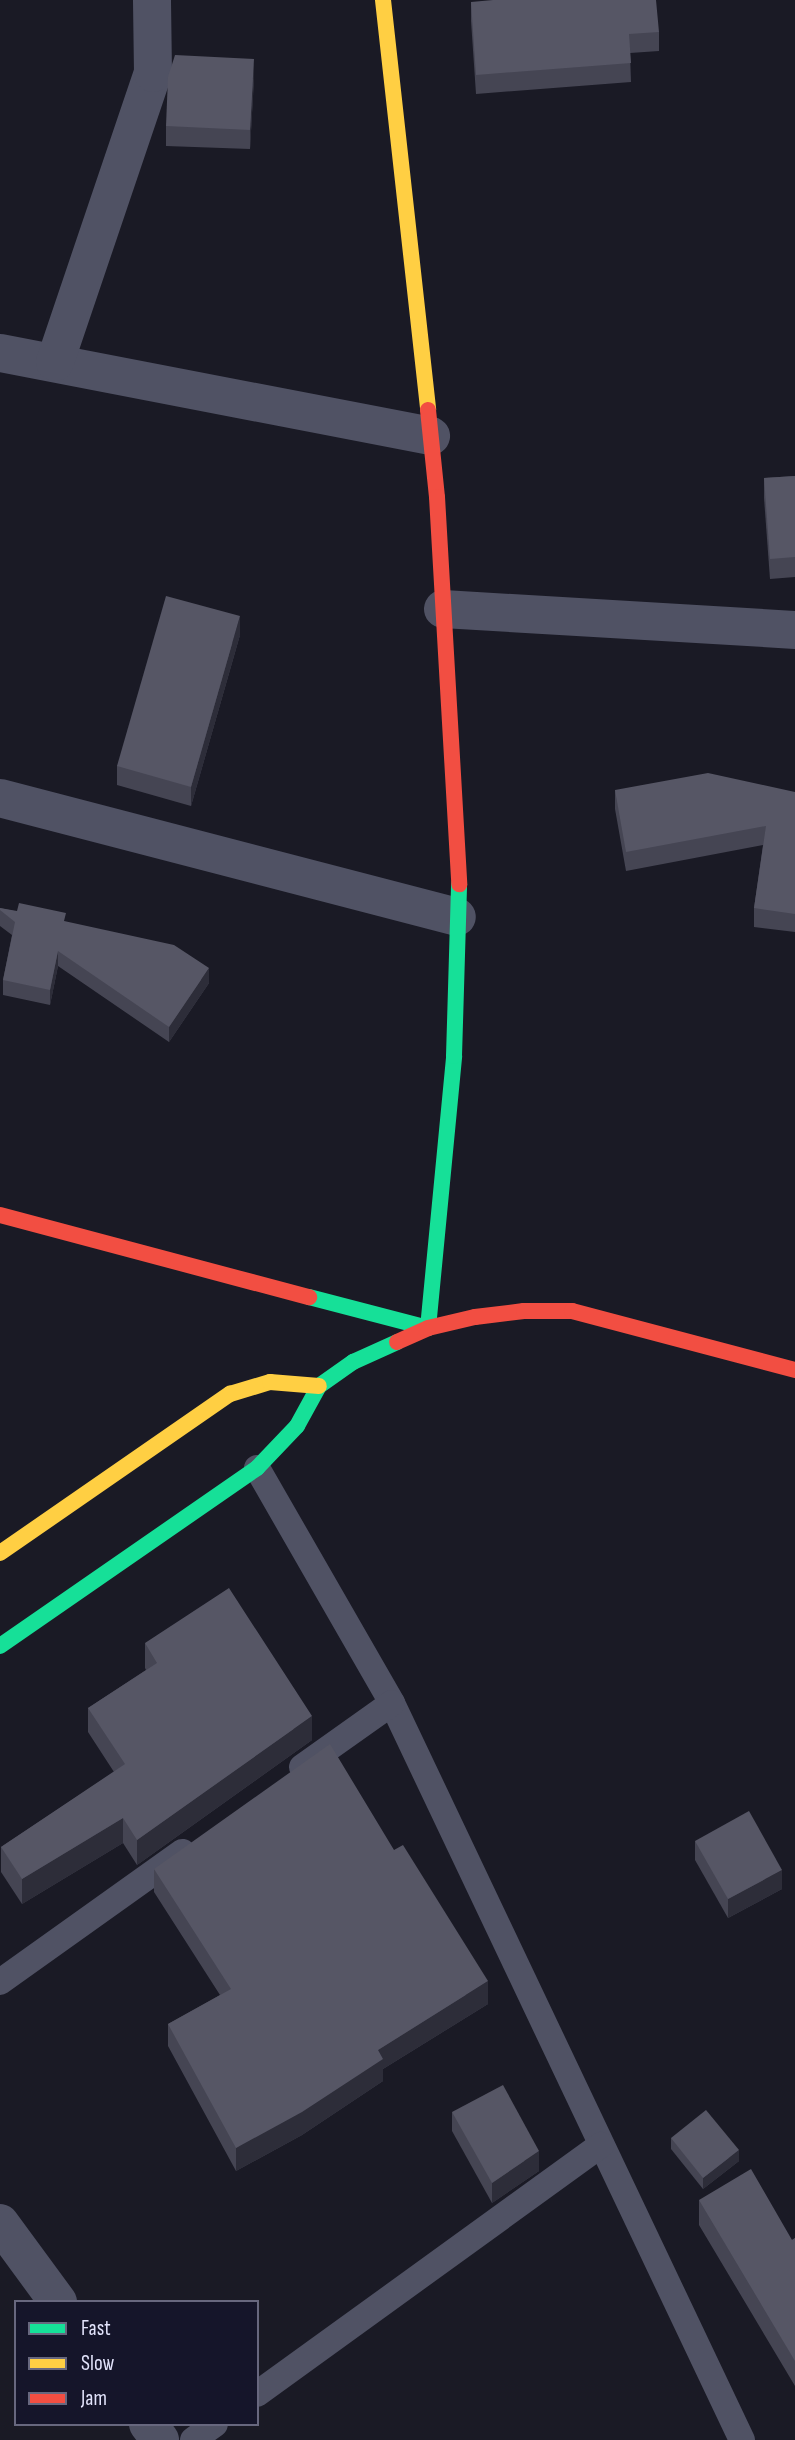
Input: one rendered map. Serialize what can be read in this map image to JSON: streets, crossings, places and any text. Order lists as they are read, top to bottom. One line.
{"legend":["Fast","Slow","Jam"]}
